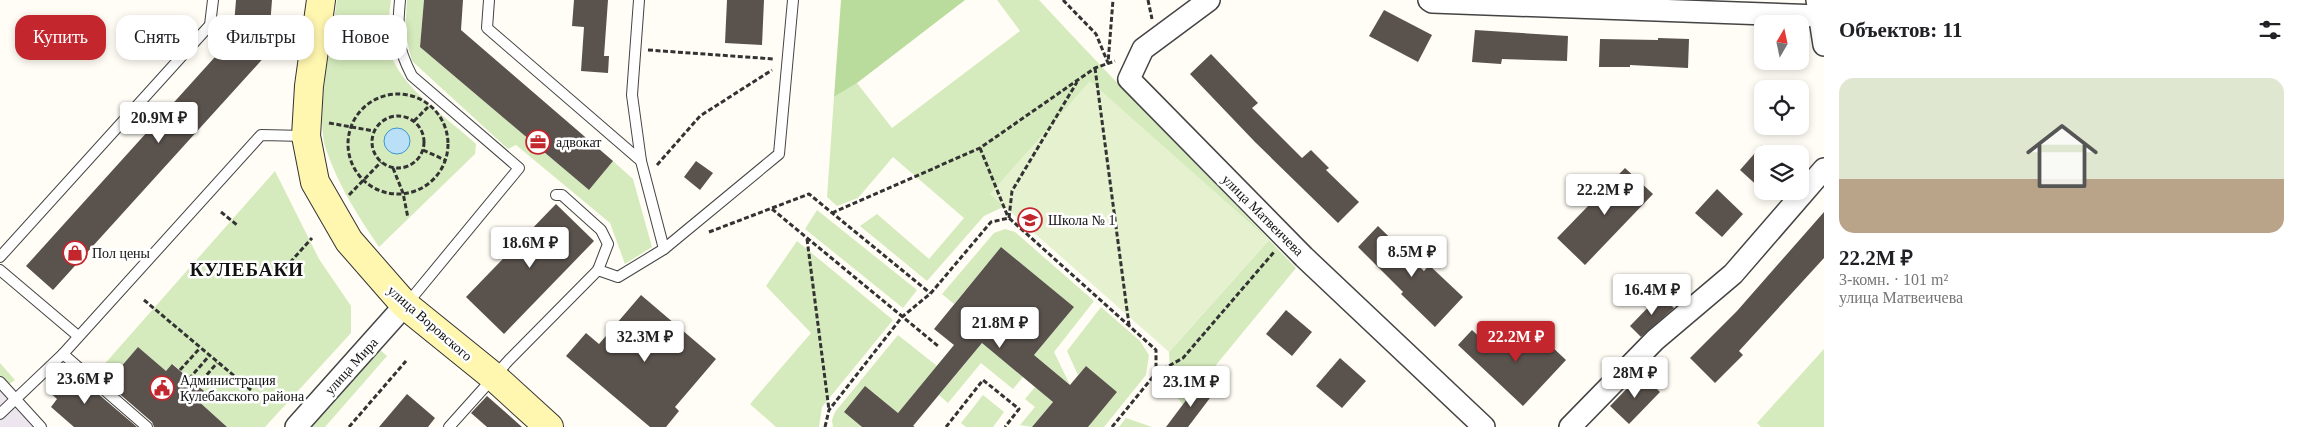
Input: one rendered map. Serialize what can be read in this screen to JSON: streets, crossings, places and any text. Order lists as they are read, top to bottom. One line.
{"streets":{"street":["улица Матвеичева","улица Воровского","улица Мира"]},"crossings":[["улица Воровского","улица Мира"]],"districts":["КУЛЕБАКИ"],"places":{"office":["адвокат"],"school or university":["Школа № 1"],"shop":["Пол цены"],"public building":["Администрация Кулебакского района"]},"north":"top","page":{"heading":"Объектов: 11","chip":["Купить","Снять","Фильтры","Новое"],"list":[{"name":"22.2M ₽","note":"3-комн. · 101 m² · улица Матвеичева"}],"price":["20.9M ₽","22.2M ₽","18.6M ₽","8.5M ₽","16.4M ₽","21.8M ₽","32.3M ₽","22.2M ₽","28M ₽","23.6M ₽","23.1M ₽"]}}
